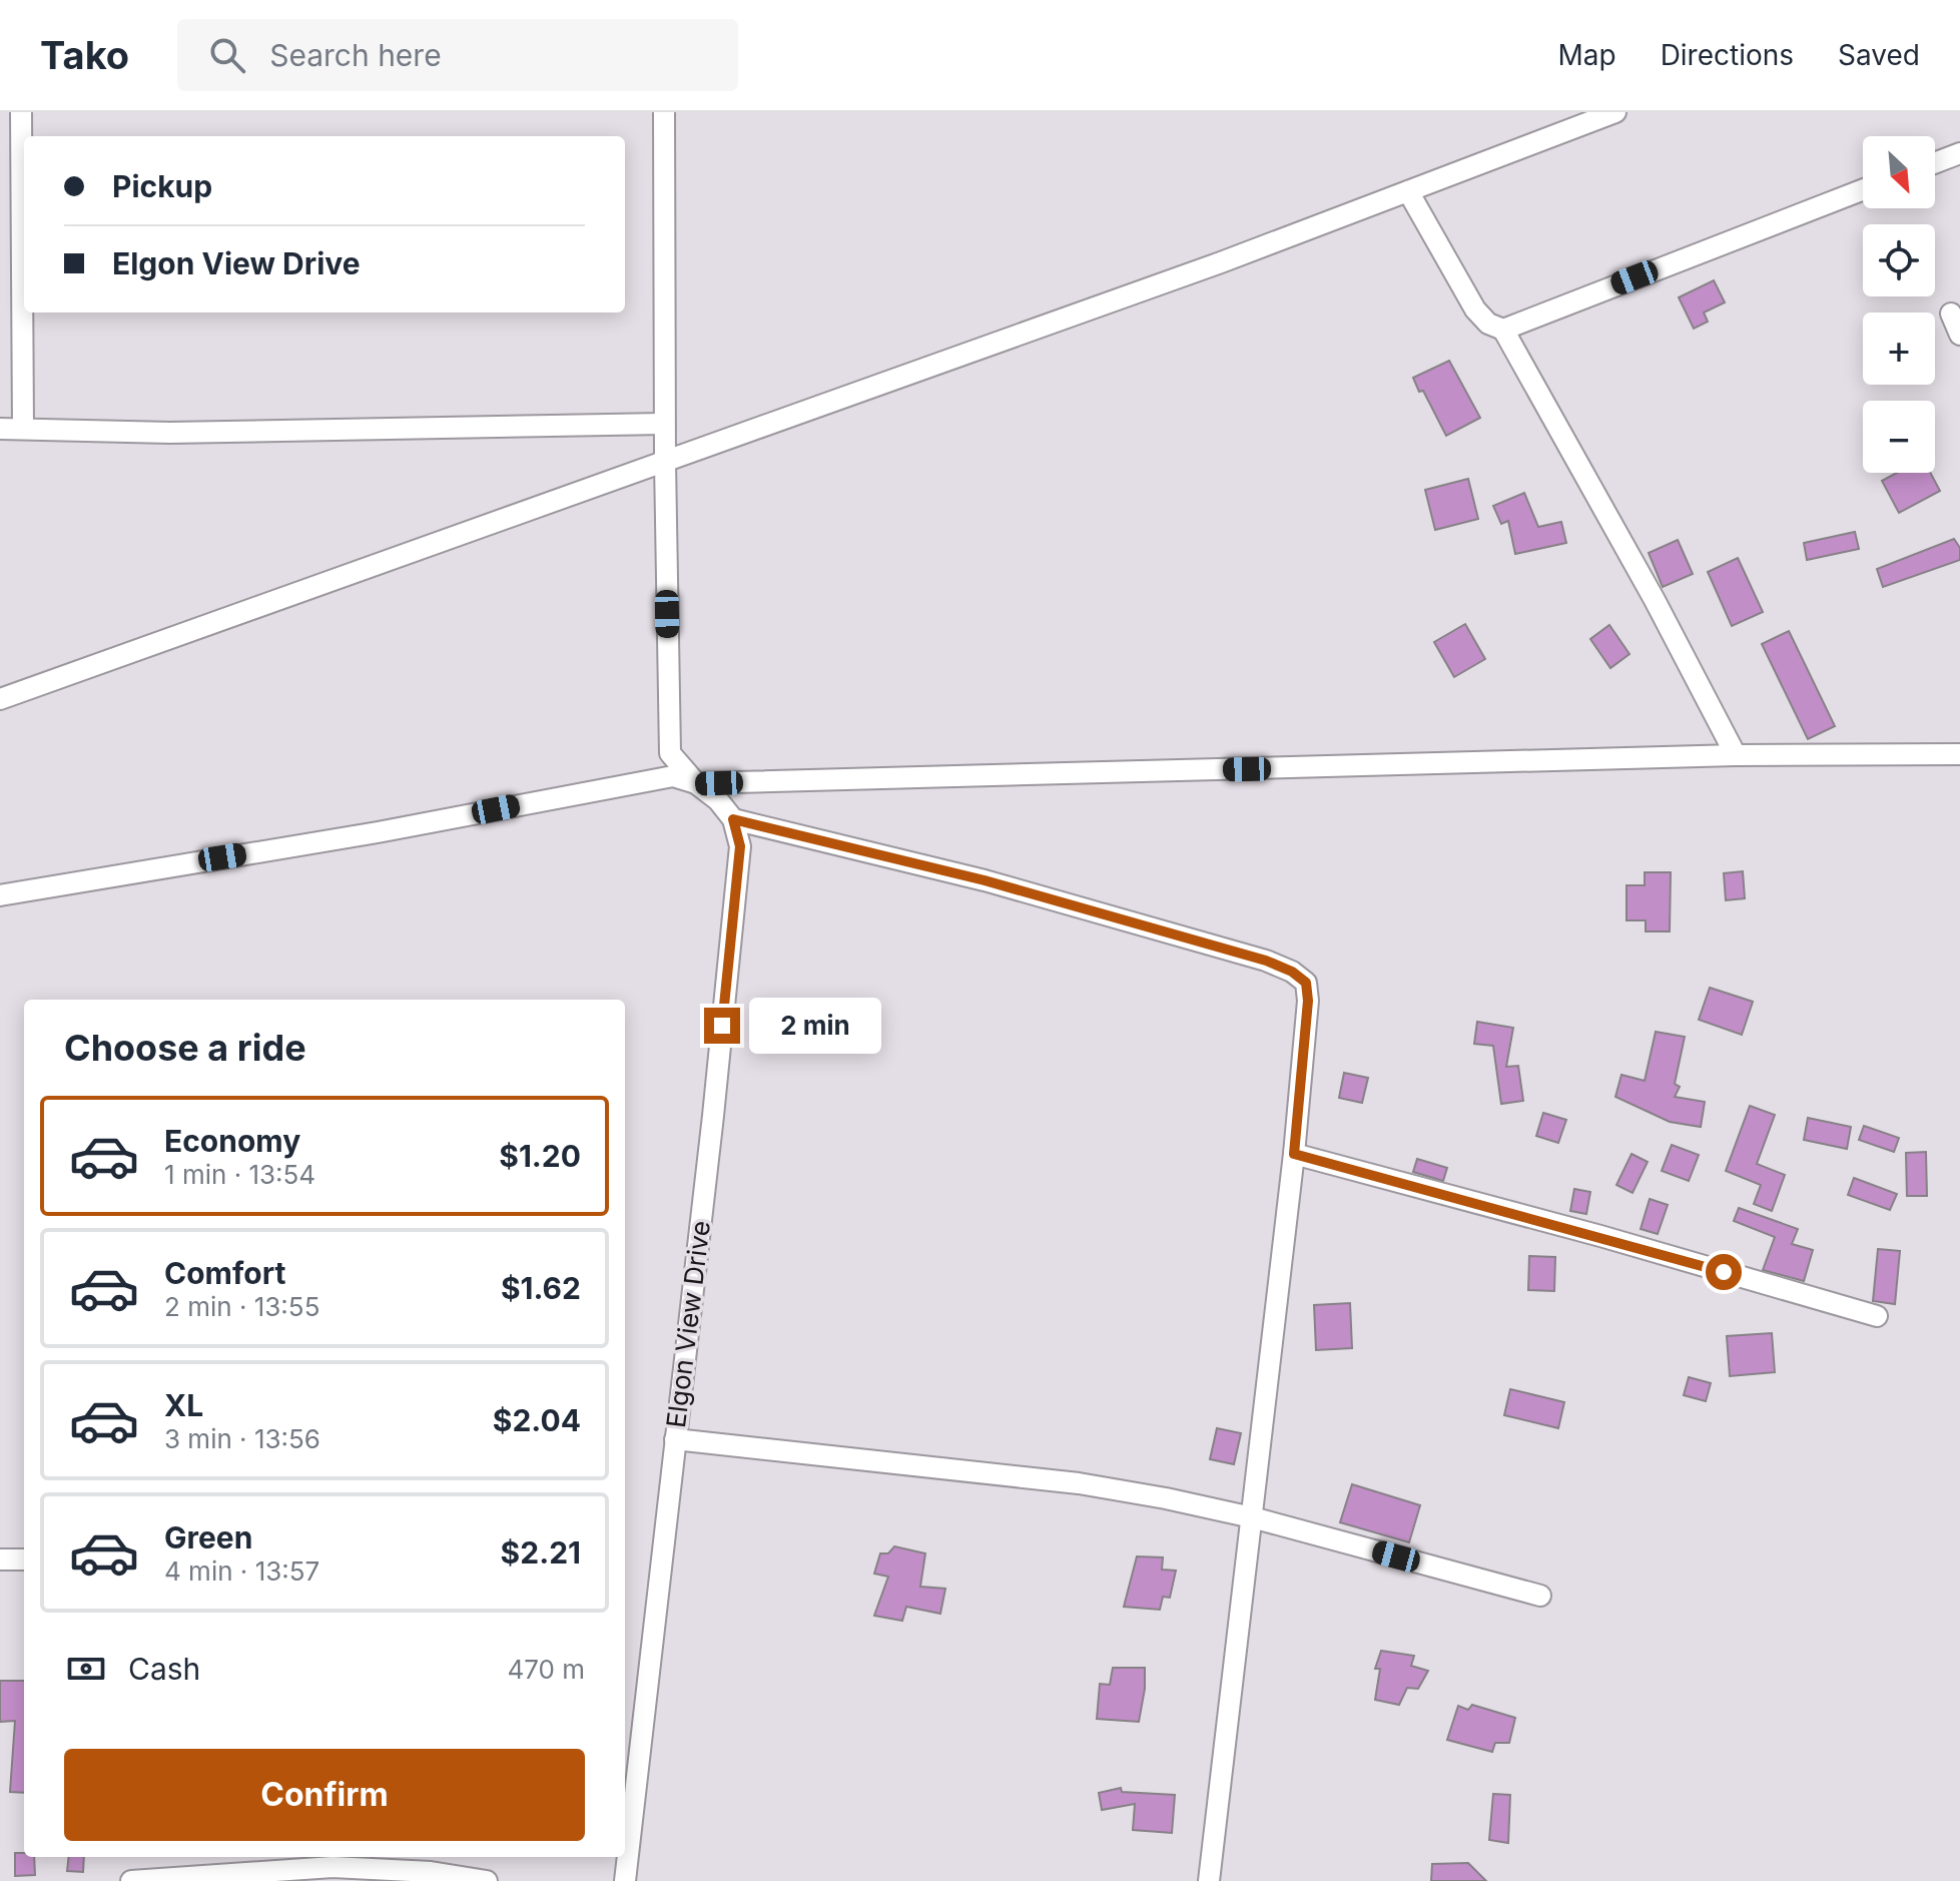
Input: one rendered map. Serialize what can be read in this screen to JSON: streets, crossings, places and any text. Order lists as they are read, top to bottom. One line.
{"streets":{"street":["Elgon View Drive"]},"north":"bottom right","page":{"header":"Tako","search":"Search here","nav":["Map","Directions","Saved"],"map_buttons":["+","−"],"banner":["Pickup","Elgon View Drive"],"bubble":"2 min","heading":"Choose a ride","list":[{"name":"Economy","note":"1 min · 13:54","value":"$1.20"},{"name":"Comfort","note":"2 min · 13:55","value":"$1.62"},{"name":"XL","note":"3 min · 13:56","value":"$2.04"},{"name":"Green","note":"4 min · 13:57","value":"$2.21"}],"pay":["Cash","470 m"],"buttons":"Confirm"}}
